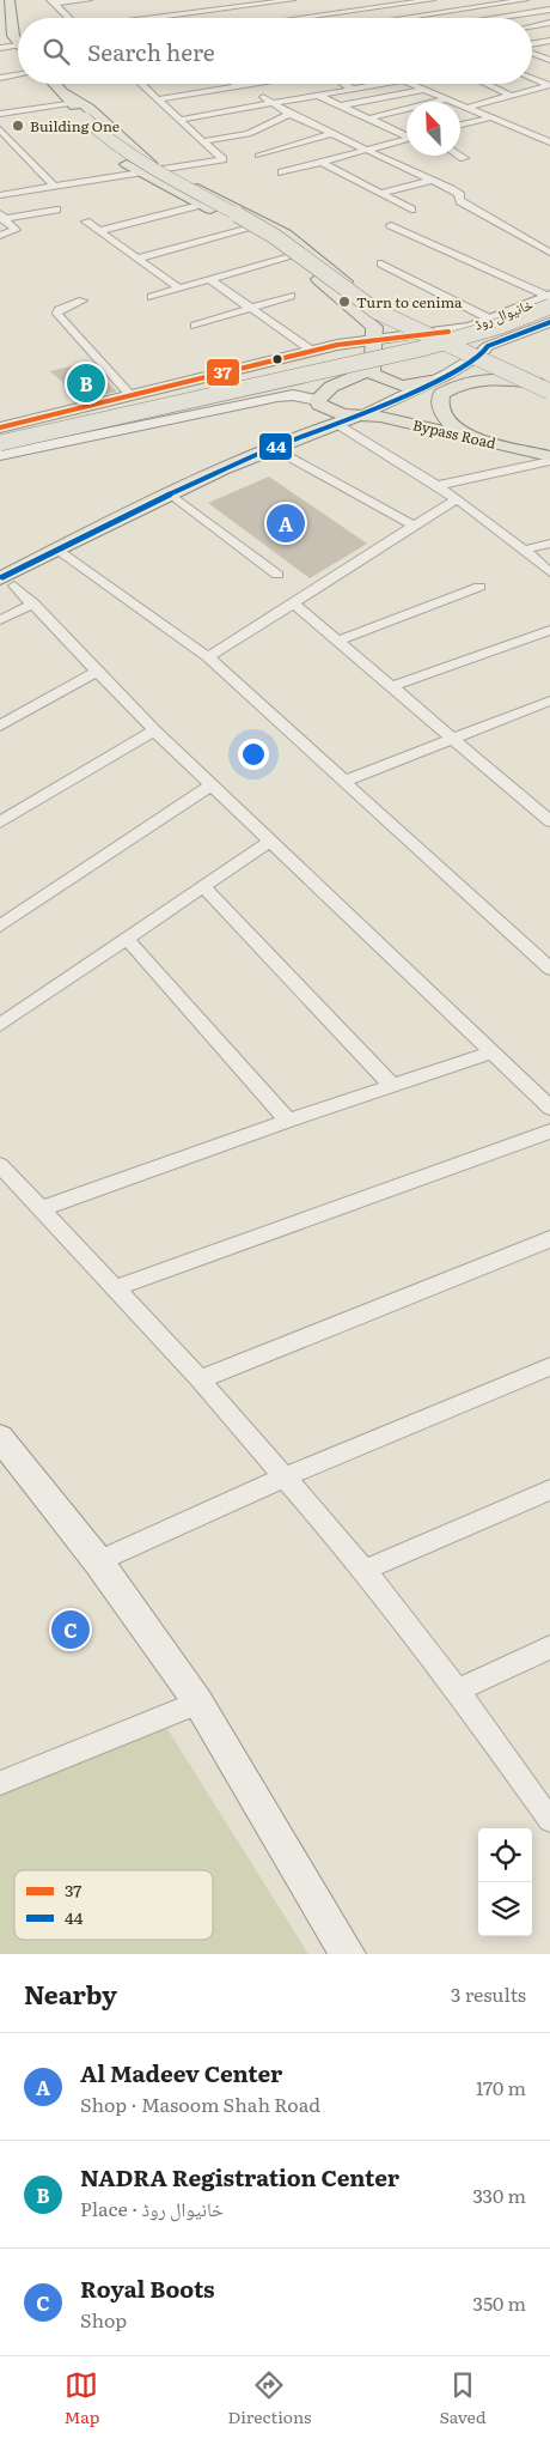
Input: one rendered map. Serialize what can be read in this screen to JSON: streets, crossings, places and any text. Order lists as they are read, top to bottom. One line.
{"streets":{"main road":["خانیوال روڈ","Bypass Road"]},"places":["Building One","Turn to cenima"],"lines":["transit line 44","transit line 37"],"legend":["37","44"],"north":"top left","page":{"search":"Search here","pins":["B","A","C"],"heading":["Nearby","3 results"],"list":[{"mark":"A","name":"Al Madeev Center","note":"Shop · Masoom Shah Road","value":"170 m"},{"mark":"B","name":"NADRA Registration Center","note":"Place · خانیوال روڈ","value":"330 m"},{"mark":"C","name":"Royal Boots","note":"Shop","value":"350 m"}],"nav":["Map","Directions","Saved"]}}
